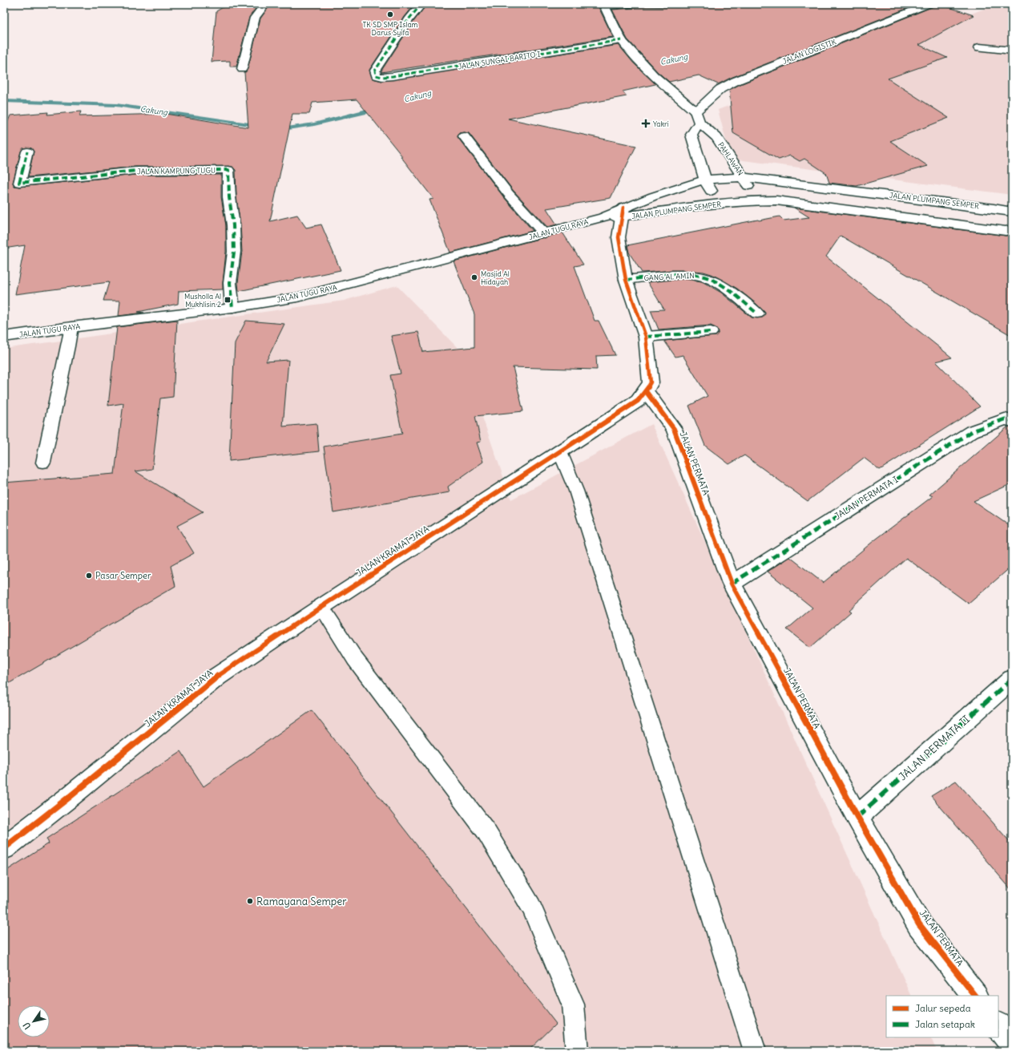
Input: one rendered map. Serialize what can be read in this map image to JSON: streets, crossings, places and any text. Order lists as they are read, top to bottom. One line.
{"streets":{"street":["JALAN LOGISTIK","JALAN SUNGAI BARITO I","PAHLAWAN","JALAN KAMPUNG TUGU","JALAN PLUMPANG SEMPER","JALAN TUGU RAYA","GANG AL AMIN","JALAN PERMATA","JALAN PERMATA I","JALAN KRAMAT JAYA","JALAN PERMATA II"]},"crossings":[["JALAN LOGISTIK","PAHLAWAN"],["JALAN SUNGAI BARITO I","PAHLAWAN"],["PAHLAWAN","JALAN PLUMPANG SEMPER"],["JALAN KAMPUNG TUGU","JALAN TUGU RAYA"],["JALAN PLUMPANG SEMPER","JALAN TUGU RAYA"],["JALAN PLUMPANG SEMPER","JALAN KRAMAT JAYA"],["GANG AL AMIN","JALAN KRAMAT JAYA"],["JALAN PERMATA","JALAN PERMATA I"],["JALAN PERMATA","JALAN KRAMAT JAYA"],["JALAN PERMATA","JALAN PERMATA II"]],"water":["Cakung"],"places":{"other":["TK SD SMP Islam Darus Syifa","Masjid Al Hidayah","Pasar Semper","Ramayana Semper"],"health":["Yakri"],"transit":["Musholla Al Mukhlisin 2"]},"legend":["Jalur sepeda","Jalan setapak"],"north":"bottom left"}
